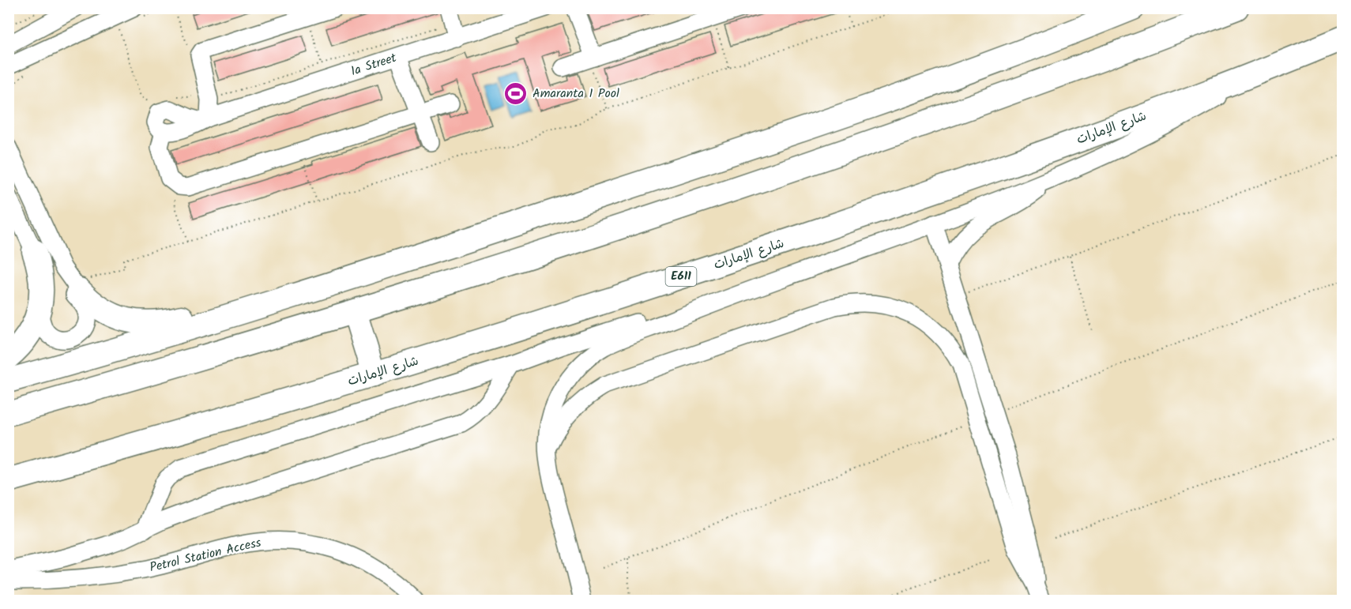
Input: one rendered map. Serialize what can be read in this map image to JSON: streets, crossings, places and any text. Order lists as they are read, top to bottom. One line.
{"streets":{"highway":["شارع الإمارات","E611"],"street":["1a Street","Petrol Station Access"]},"places":{"sports":["Amaranta 1 Pool"]}}
